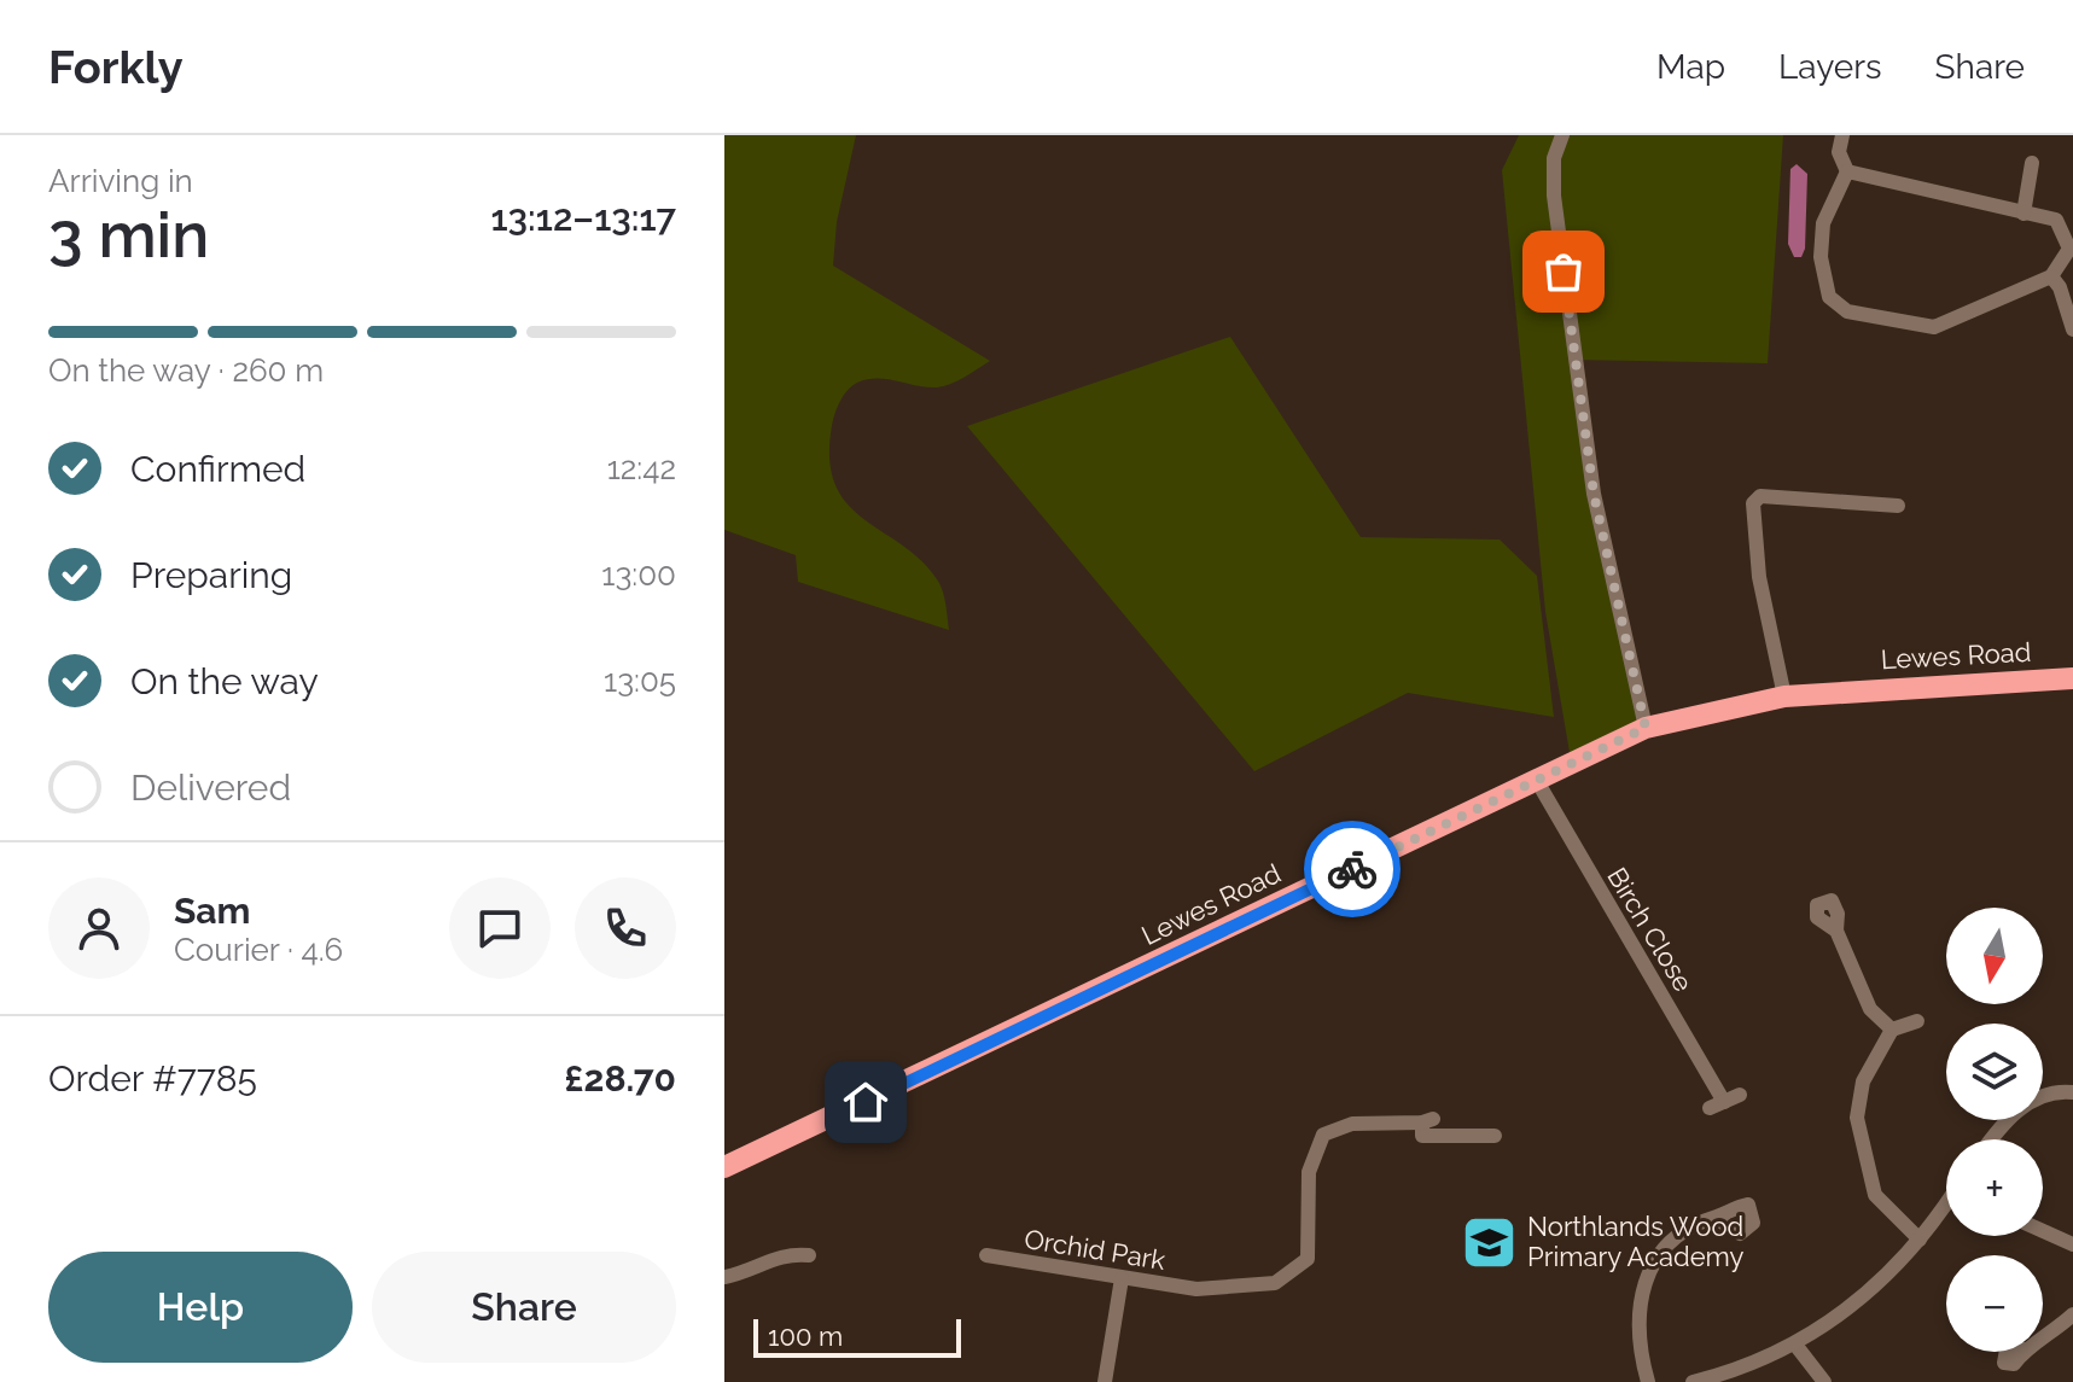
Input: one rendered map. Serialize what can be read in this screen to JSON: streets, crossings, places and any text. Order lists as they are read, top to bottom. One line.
{"streets":{"highway":["Lewes Road"],"street":["Birch Close","Orchid Park"]},"crossings":[["Lewes Road","Birch Close"]],"places":{"school or university":["Northlands Wood Primary Academy"]},"scale_bar":"100 m","north":"bottom","page":{"header":"Forkly","nav":["Map","Layers","Share"],"heading":["3 min","Arriving in","13:12–13:17"],"panel":["Sam","Courier · 4.6","Order #7785","£28.70"],"bar":"On the way · 260 m","list":[["Confirmed","12:42"],["Preparing","13:00"],["On the way","13:05"],"Delivered"],"map_buttons":["+","−"],"buttons":["Help","Share"],"scale":"100 m"}}
